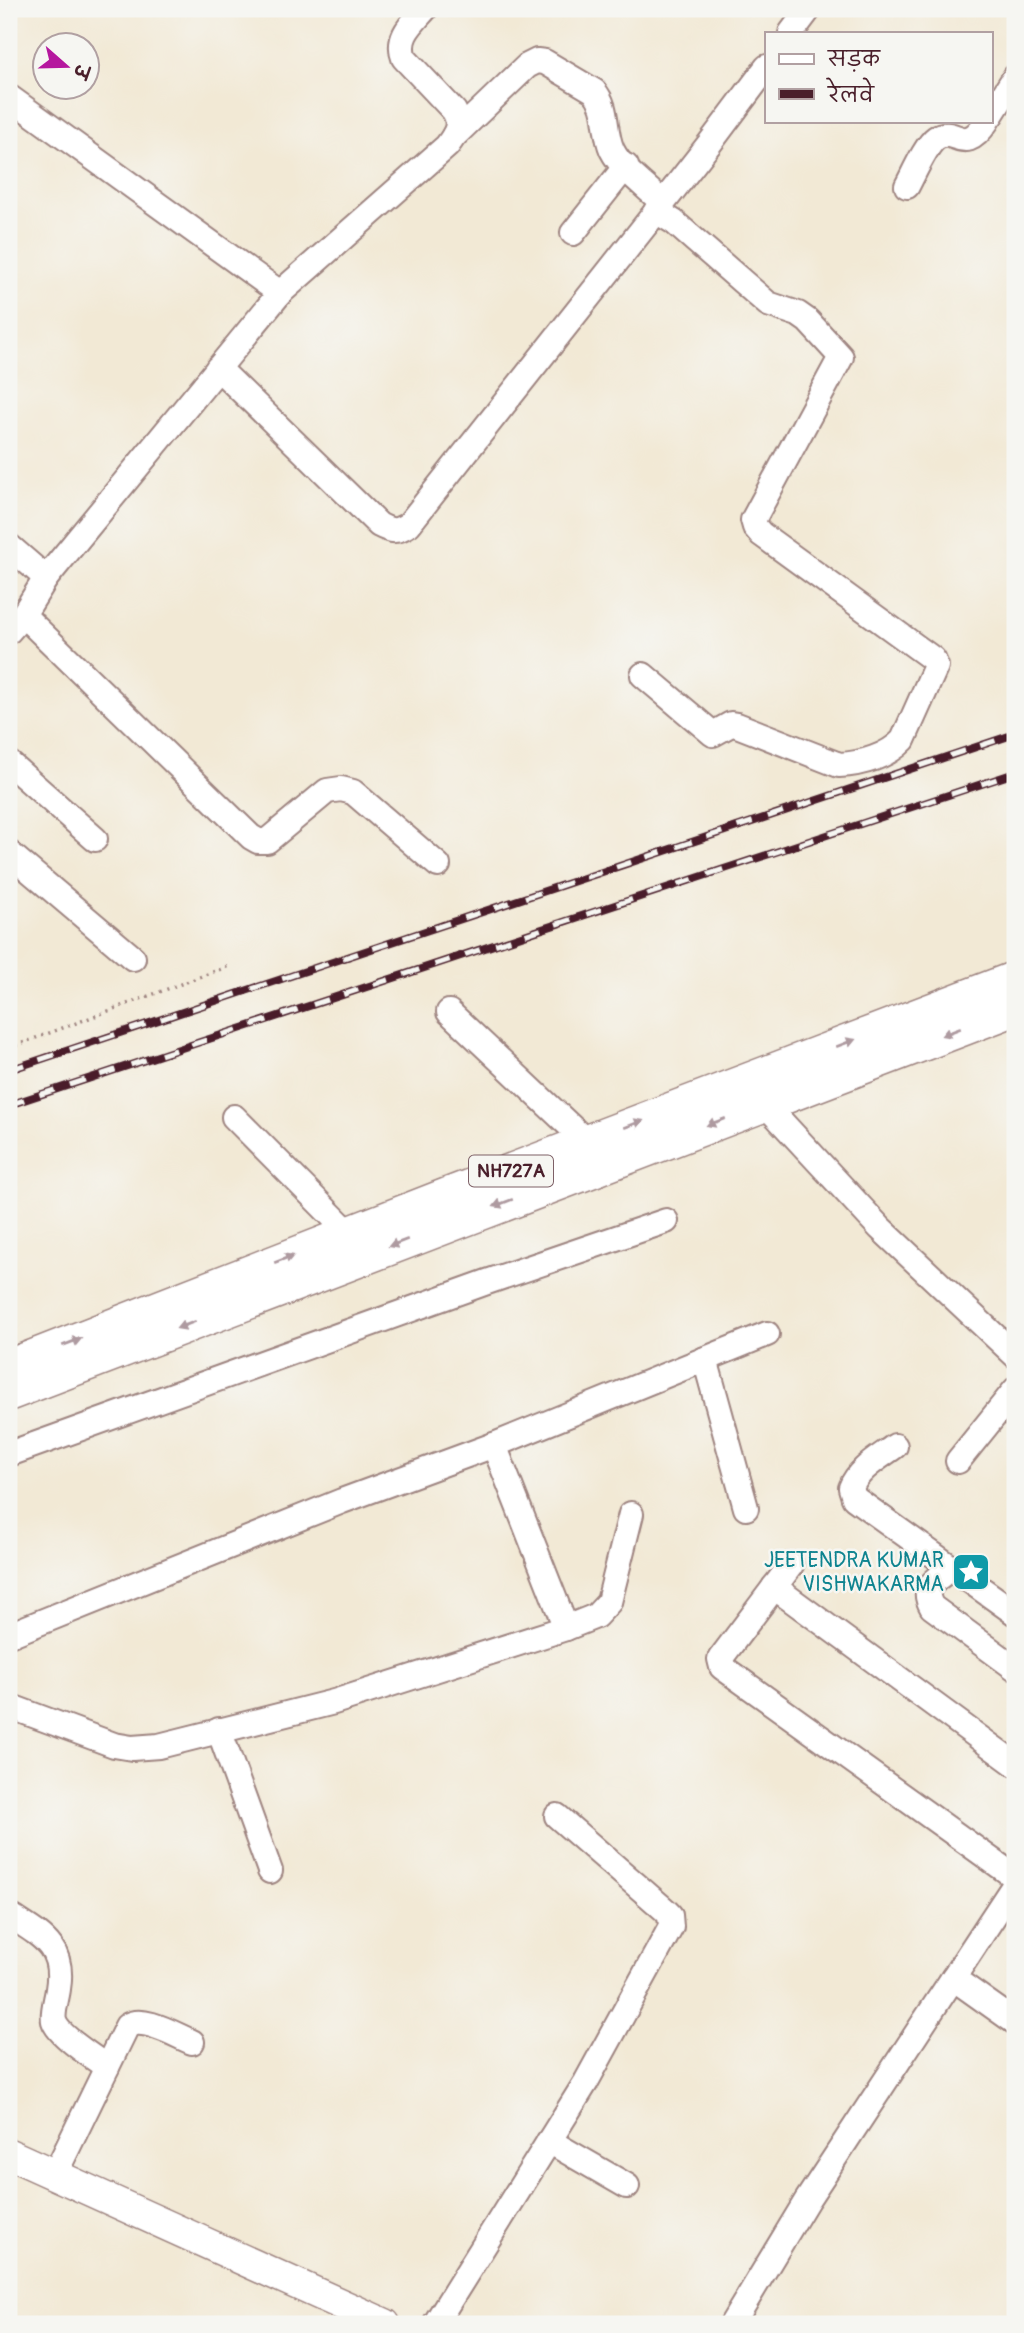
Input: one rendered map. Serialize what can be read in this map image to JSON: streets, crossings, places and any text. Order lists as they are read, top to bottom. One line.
{"streets":{"highway":["NH727A"]},"places":{"place":["JEETENDRA KUMAR VISHWAKARMA"]},"legend":["सड़क","रेलवे"],"north":"right"}
